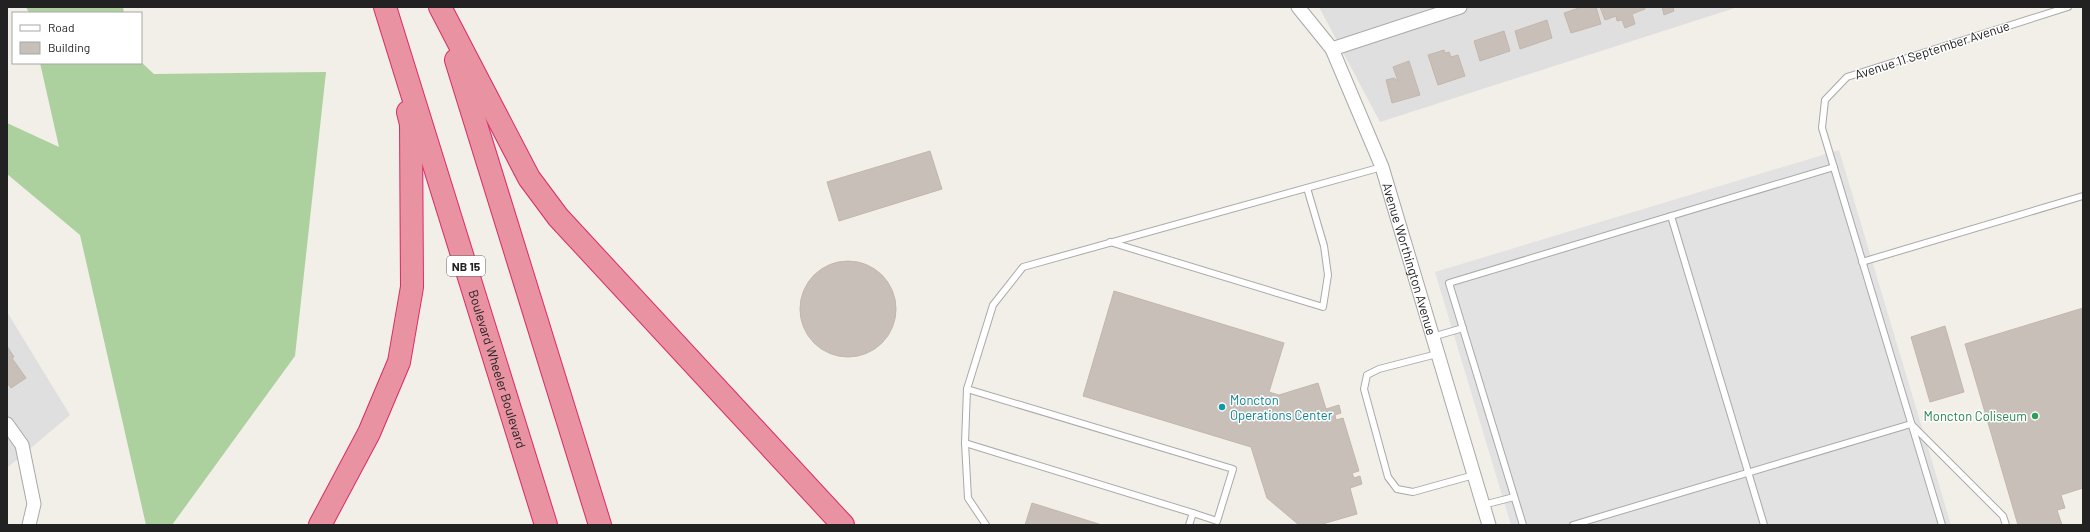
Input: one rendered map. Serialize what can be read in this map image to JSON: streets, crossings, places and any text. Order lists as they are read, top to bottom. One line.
{"streets":{"highway":["NB 15","Boulevard Wheeler Boulevard"],"street":["Avenue Worthington Avenue"],"lane":["Avenue 11 September Avenue"]},"places":["Moncton Operations Center","Moncton Coliseum"],"legend":["Road","Building"]}
